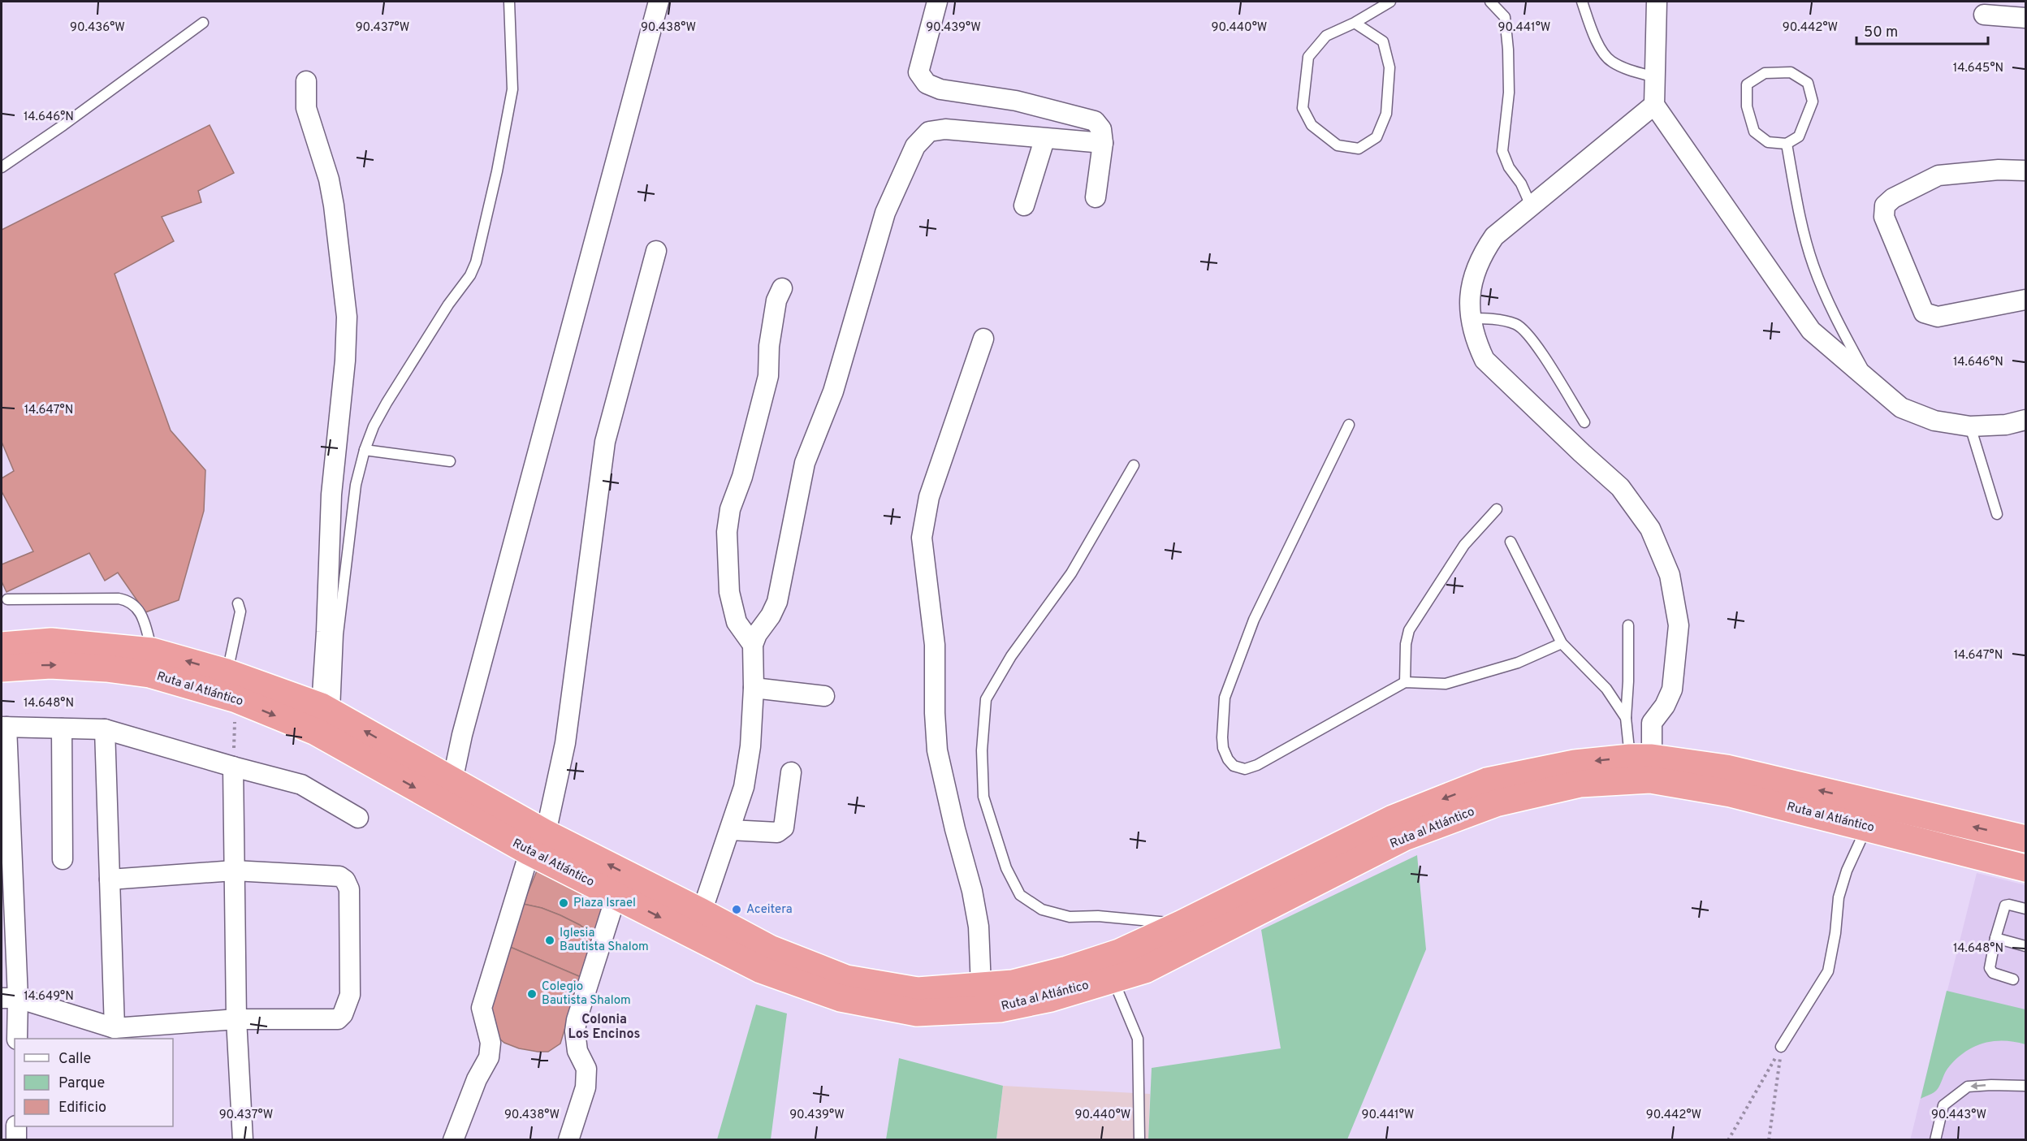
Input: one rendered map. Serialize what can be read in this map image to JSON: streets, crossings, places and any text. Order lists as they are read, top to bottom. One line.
{"streets":{"highway":["Ruta al Atlántico"]},"districts":["Colonia Los Encinos"],"places":["Plaza Israel","Aceitera","Iglesia Bautista Shalom","Colegio Bautista Shalom"],"legend":["Calle","Parque","Edificio"],"scale_bar":"50 m","coordinates":["90.436°W","90.437°W","90.438°W","90.439°W","90.440°W","90.441°W","90.442°W","14.645°N","14.646°N","14.647°N","14.648°N","14.649°N","90.443°W"]}
